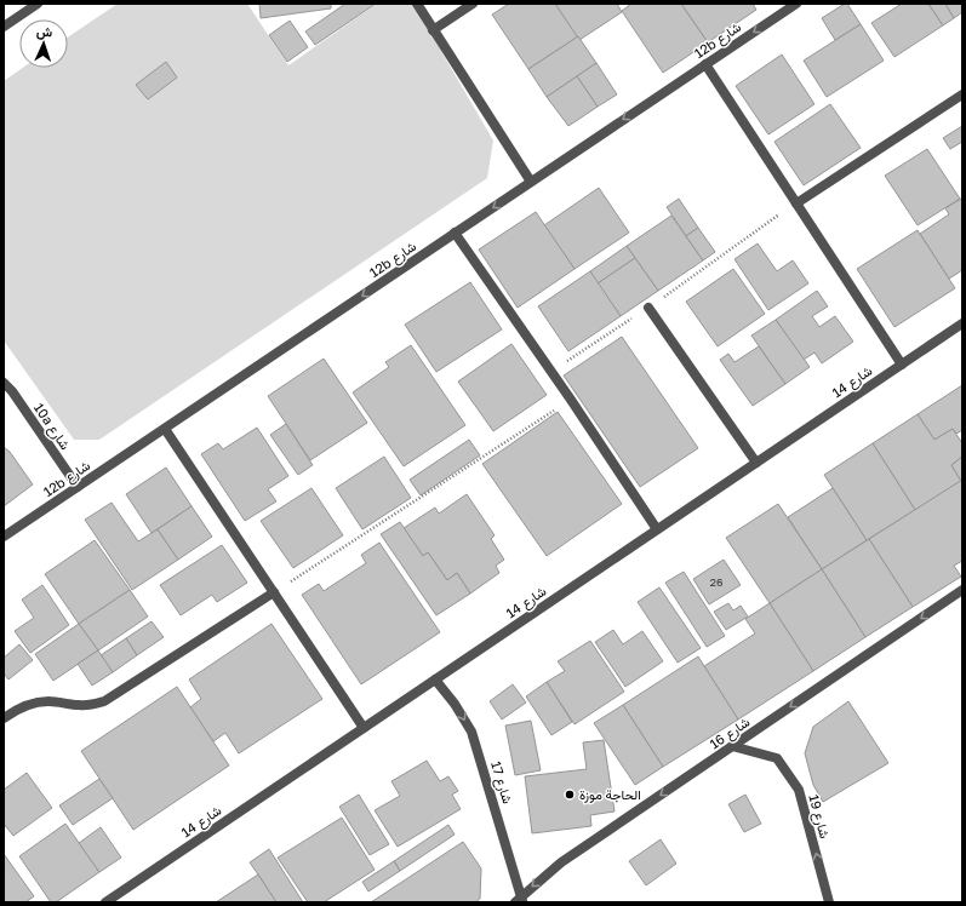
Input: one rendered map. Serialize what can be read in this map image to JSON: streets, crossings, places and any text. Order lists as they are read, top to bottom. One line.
{"streets":{"street":["12b شارع","شارع 14","10a شارع","شارع 16","شارع 17","شارع 19"]},"crossings":[["12b شارع","10a شارع"],["شارع 14","شارع 17"],["شارع 16","شارع 17"],["شارع 16","شارع 19"]],"one_way":["12b شارع","شارع 16","شارع 17","شارع 19"],"places":["الحاجة موزة"],"house_numbers":["26"],"north":"top"}
